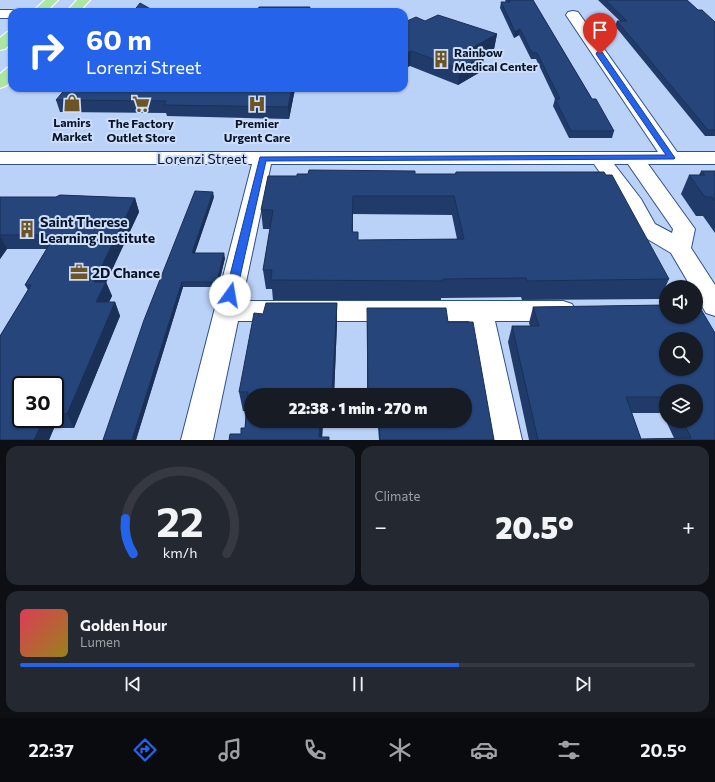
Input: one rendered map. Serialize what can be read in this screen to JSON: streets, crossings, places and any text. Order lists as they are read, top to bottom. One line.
{"streets":{"street":["Lorenzi Street"]},"places":{"building":["Rainbow Medical Center","Saint Therese Learning Institute"],"shop":["Lamirs Market"],"supermarket":["The Factory Outlet Store"],"hospital":["Premier Urgent Care"],"office":["2D Chance"]},"page":{"turn":["60 m","Lorenzi Street"],"limit":"30","trip":"22:38 · 1 min · 270 m","tile":"Climate","heat":["−","20.5°","+"],"song":["Golden Hour","Lumen"],"tabs":["22:37","20.5°"],"gauge":["22","km/h"]}}
